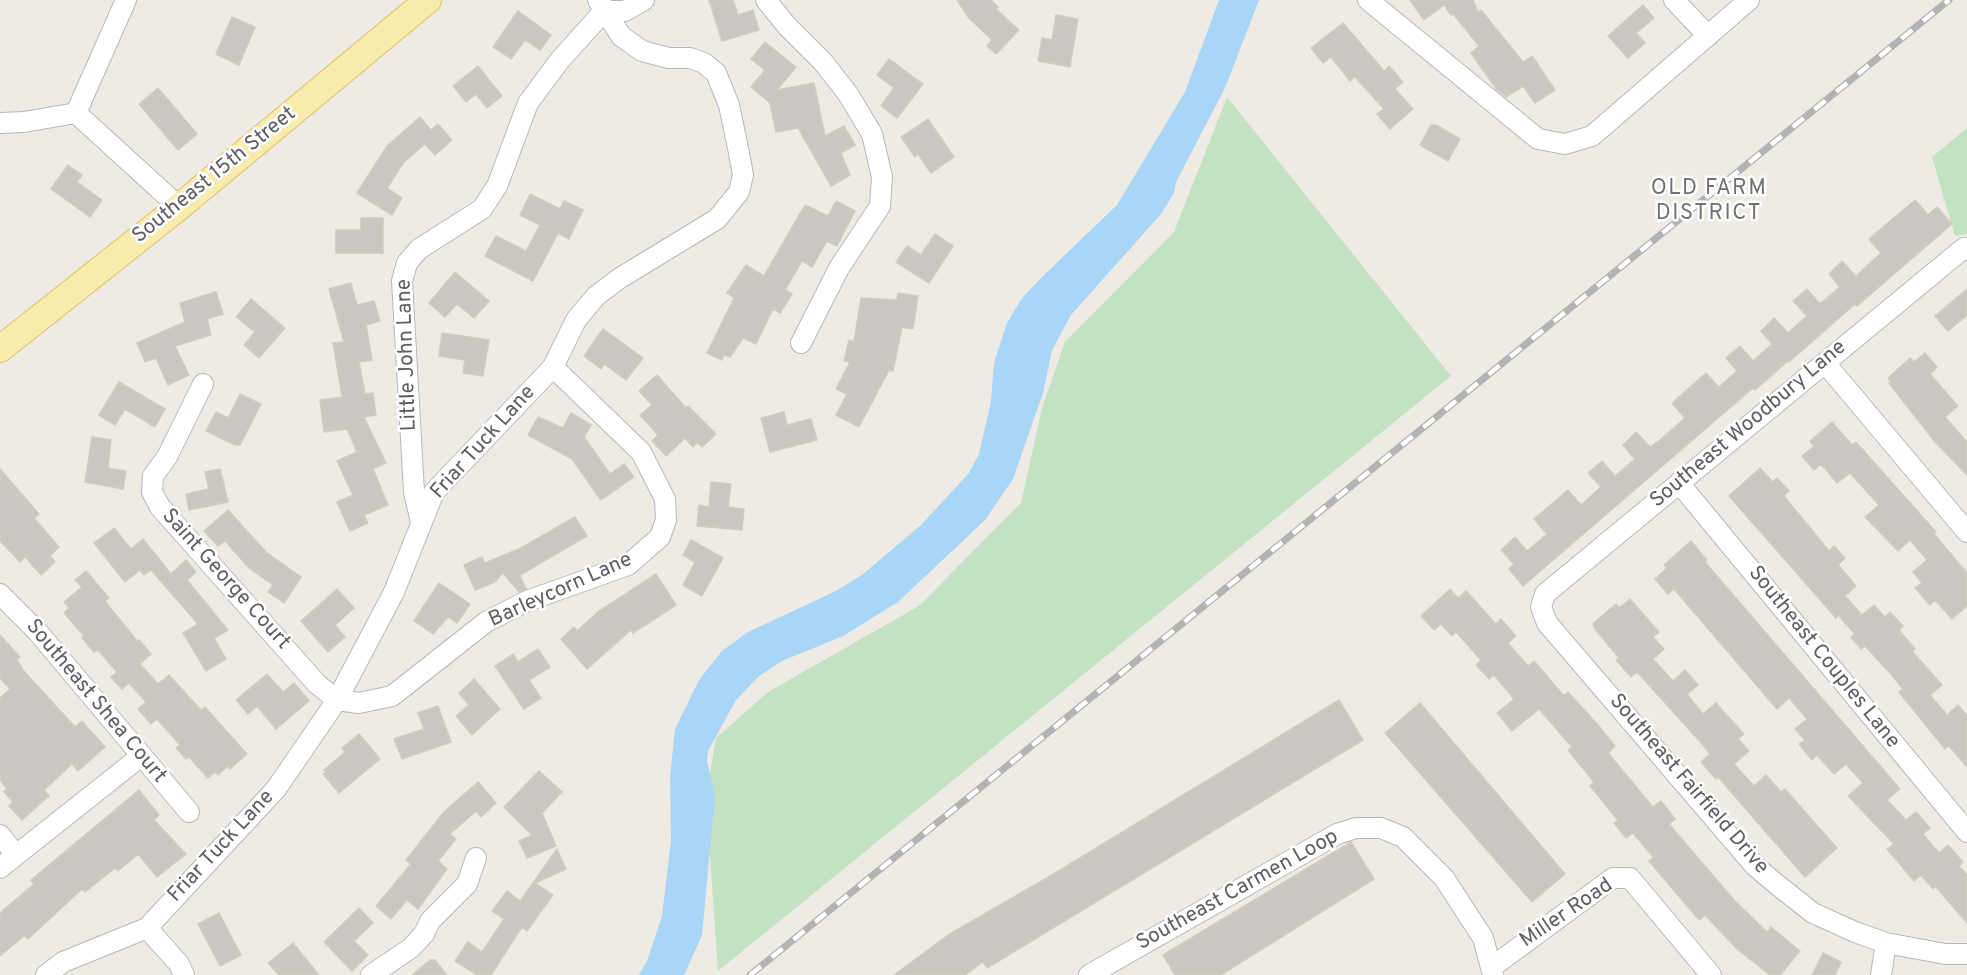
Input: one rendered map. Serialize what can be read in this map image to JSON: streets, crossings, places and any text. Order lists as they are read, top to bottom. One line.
{"streets":{"main road":["Southeast 15th Street"],"street":["Little John Lane","Southeast Woodbury Lane","Friar Tuck Lane","Saint George Court","Barleycorn Lane","Southeast Couples Lane","Southeast Shea Court","Southeast Fairfield Drive","Southeast Carmen Loop","Miller Road"]},"crossings":[["Little John Lane","Friar Tuck Lane"],["Southeast Woodbury Lane","Southeast Couples Lane"],["Southeast Woodbury Lane","Southeast Fairfield Drive"],["Friar Tuck Lane","Saint George Court"],["Friar Tuck Lane","Barleycorn Lane"],["Saint George Court","Barleycorn Lane"],["Southeast Carmen Loop","Miller Road"]],"districts":["OLD FARM DISTRICT"]}
